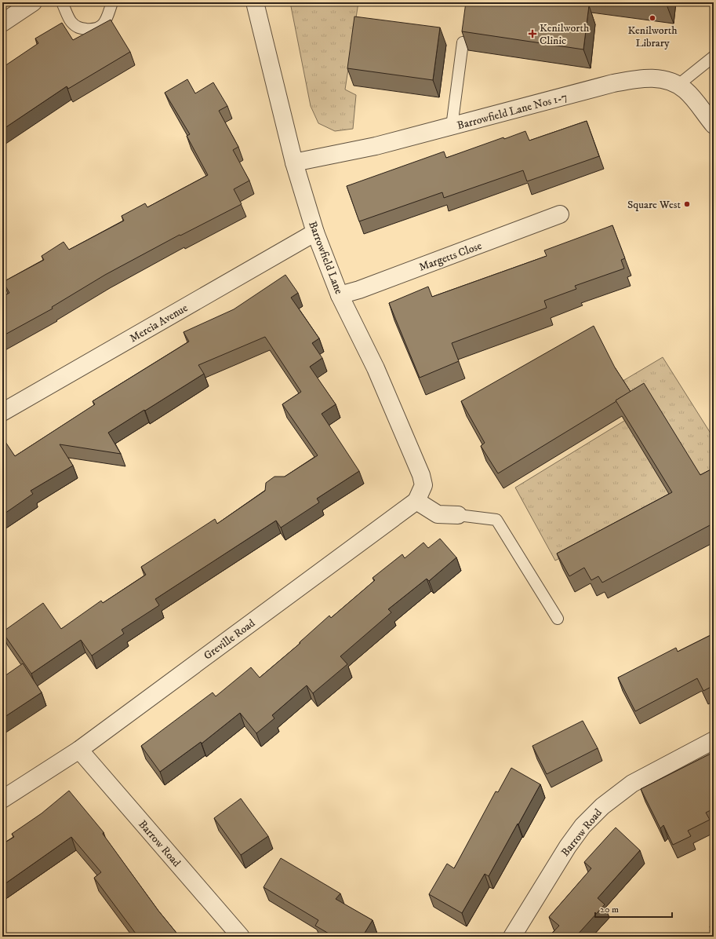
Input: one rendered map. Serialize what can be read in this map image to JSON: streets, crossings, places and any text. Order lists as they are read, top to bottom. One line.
{"streets":{"street":["Barrowfield Lane Nos 1-7","Margetts Close","Barrowfield Lane","Mercia Avenue","Greville Road","Barrow Road"]},"crossings":[["Barrowfield Lane Nos 1-7","Barrowfield Lane"],["Margetts Close","Barrowfield Lane"],["Barrowfield Lane","Mercia Avenue"],["Barrowfield Lane","Greville Road"],["Greville Road","Barrow Road"]],"places":{"other":["Kenilworth Library","Square West"],"health":["Kenilworth Clinic"]},"scale_bar":"20 m"}
